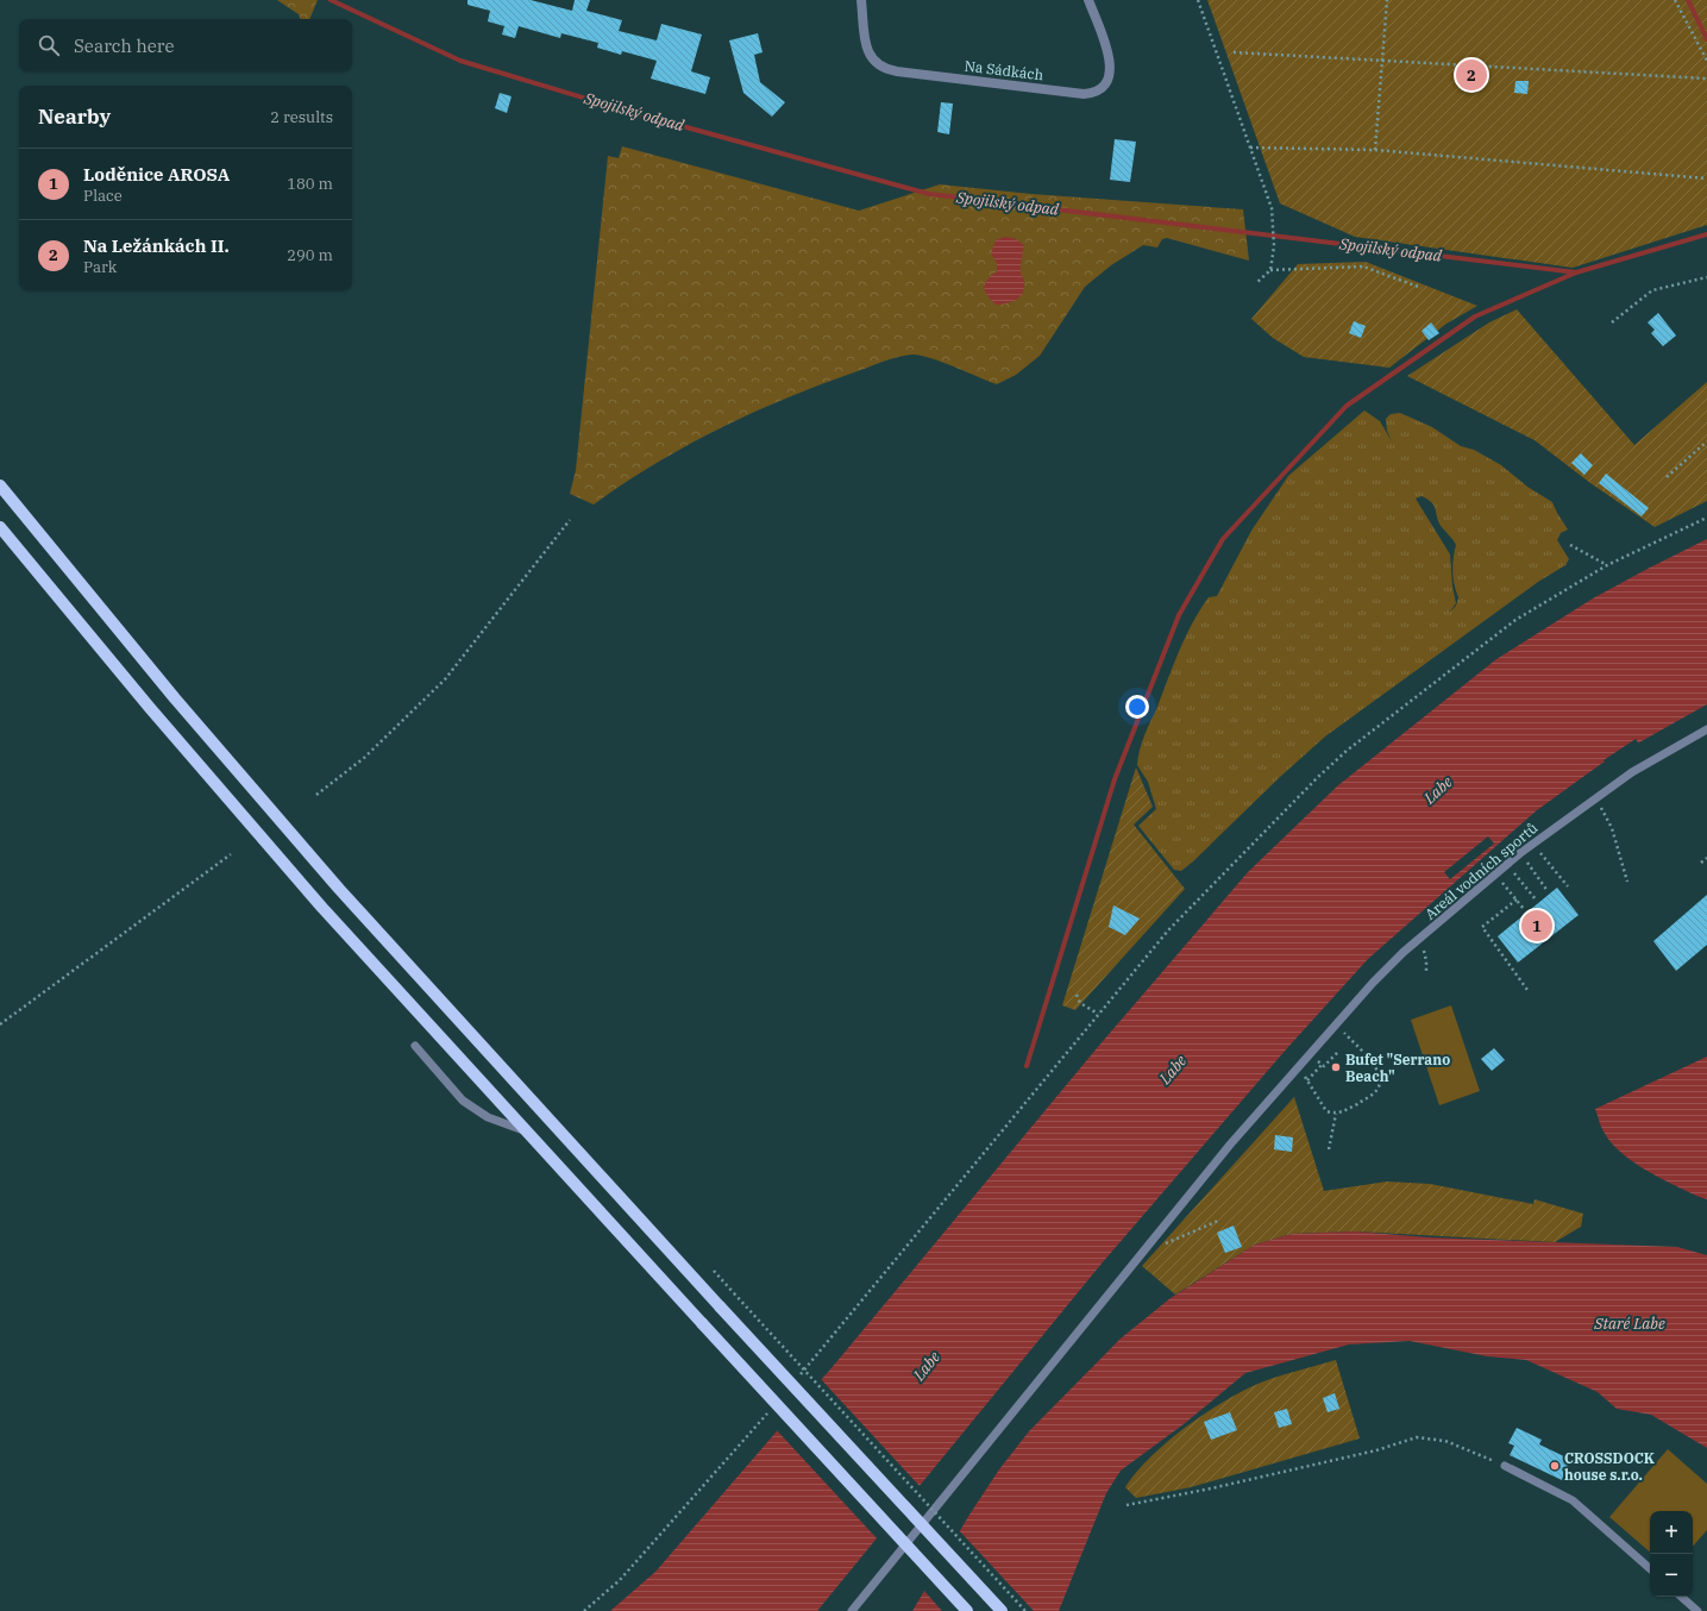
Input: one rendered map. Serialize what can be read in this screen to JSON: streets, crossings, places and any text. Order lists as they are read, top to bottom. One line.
{"streets":{"street":["Na Sádkách"],"lane":["Areál vodních sportů"]},"water":["Spojilský odpad","Labe","Staré Labe"],"places":["Bufet \"Serrano Beach\"","CROSSDOCK house s.r.o."],"page":{"search":"Search here","pins":["2","1"],"heading":["Nearby","2 results"],"list":[{"mark":"1","name":"Loděnice AROSA","note":"Place","value":"180 m"},{"mark":"2","name":"Na Ležánkách II.","note":"Park","value":"290 m"}],"map_buttons":["+","−"]}}
